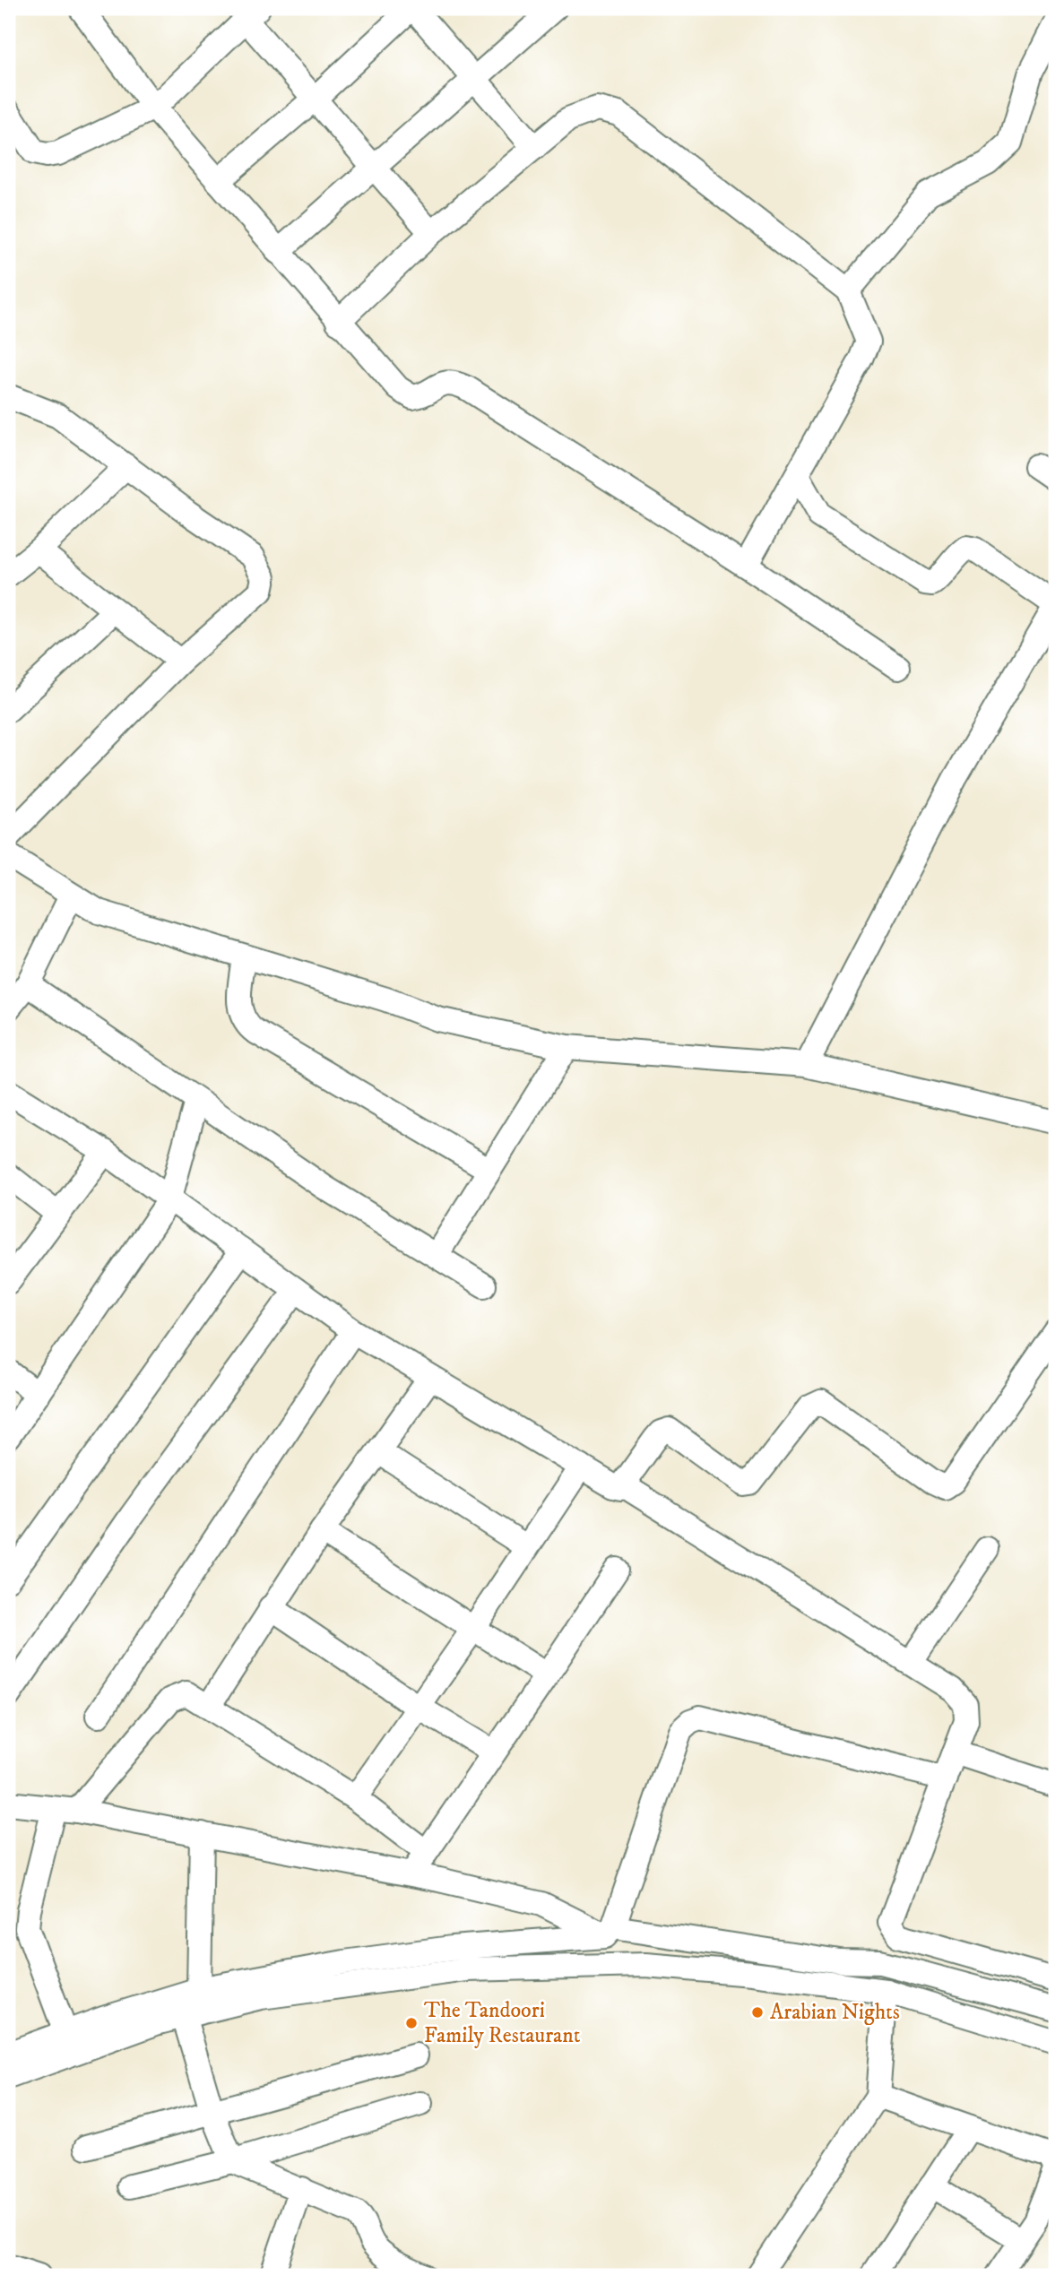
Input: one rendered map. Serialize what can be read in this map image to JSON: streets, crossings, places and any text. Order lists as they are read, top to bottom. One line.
{"places":["Arabian Nights","The Tandoori Family Restaurant"]}
